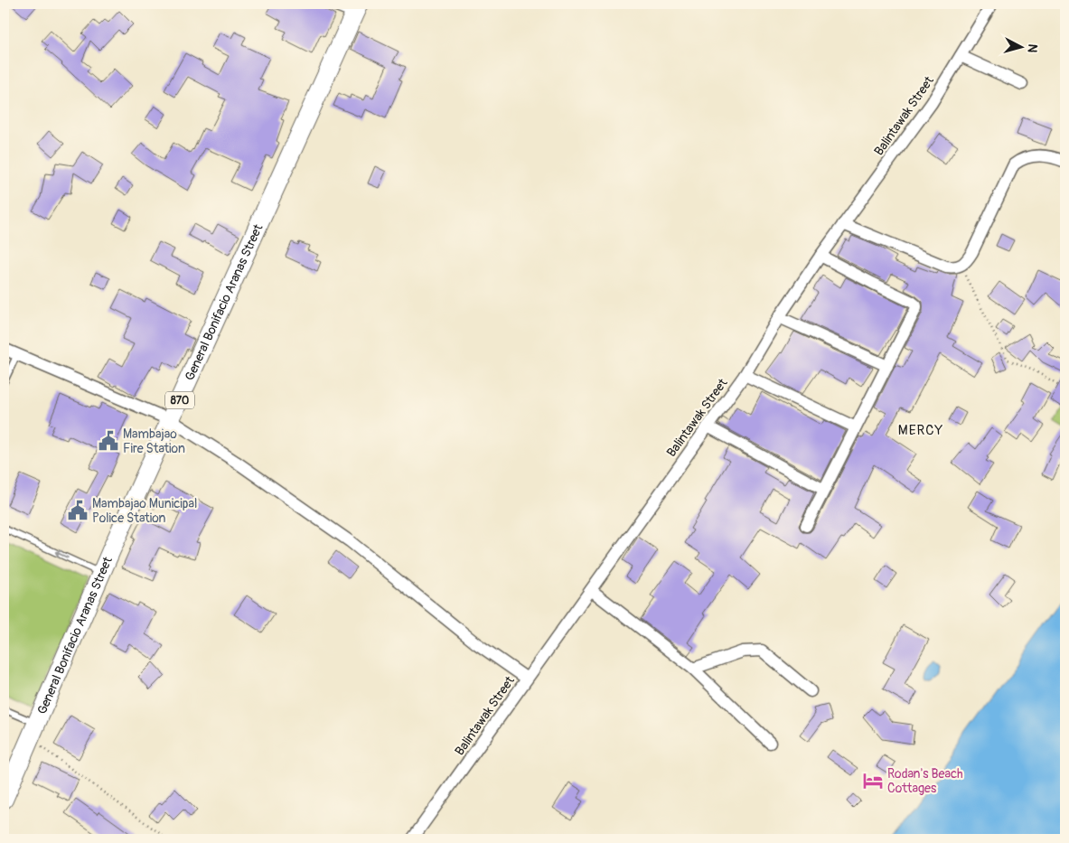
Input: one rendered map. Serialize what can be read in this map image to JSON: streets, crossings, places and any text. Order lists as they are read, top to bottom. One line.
{"streets":{"main road":["General Bonifacio Aranas Street","870"],"street":["Balintawak Street"]},"districts":["MERCY"],"places":{"public building":["Mambajao Fire Station","Mambajao Municipal Police Station"],"hotel":["Rodan's Beach Cottages"]},"north":"right"}
